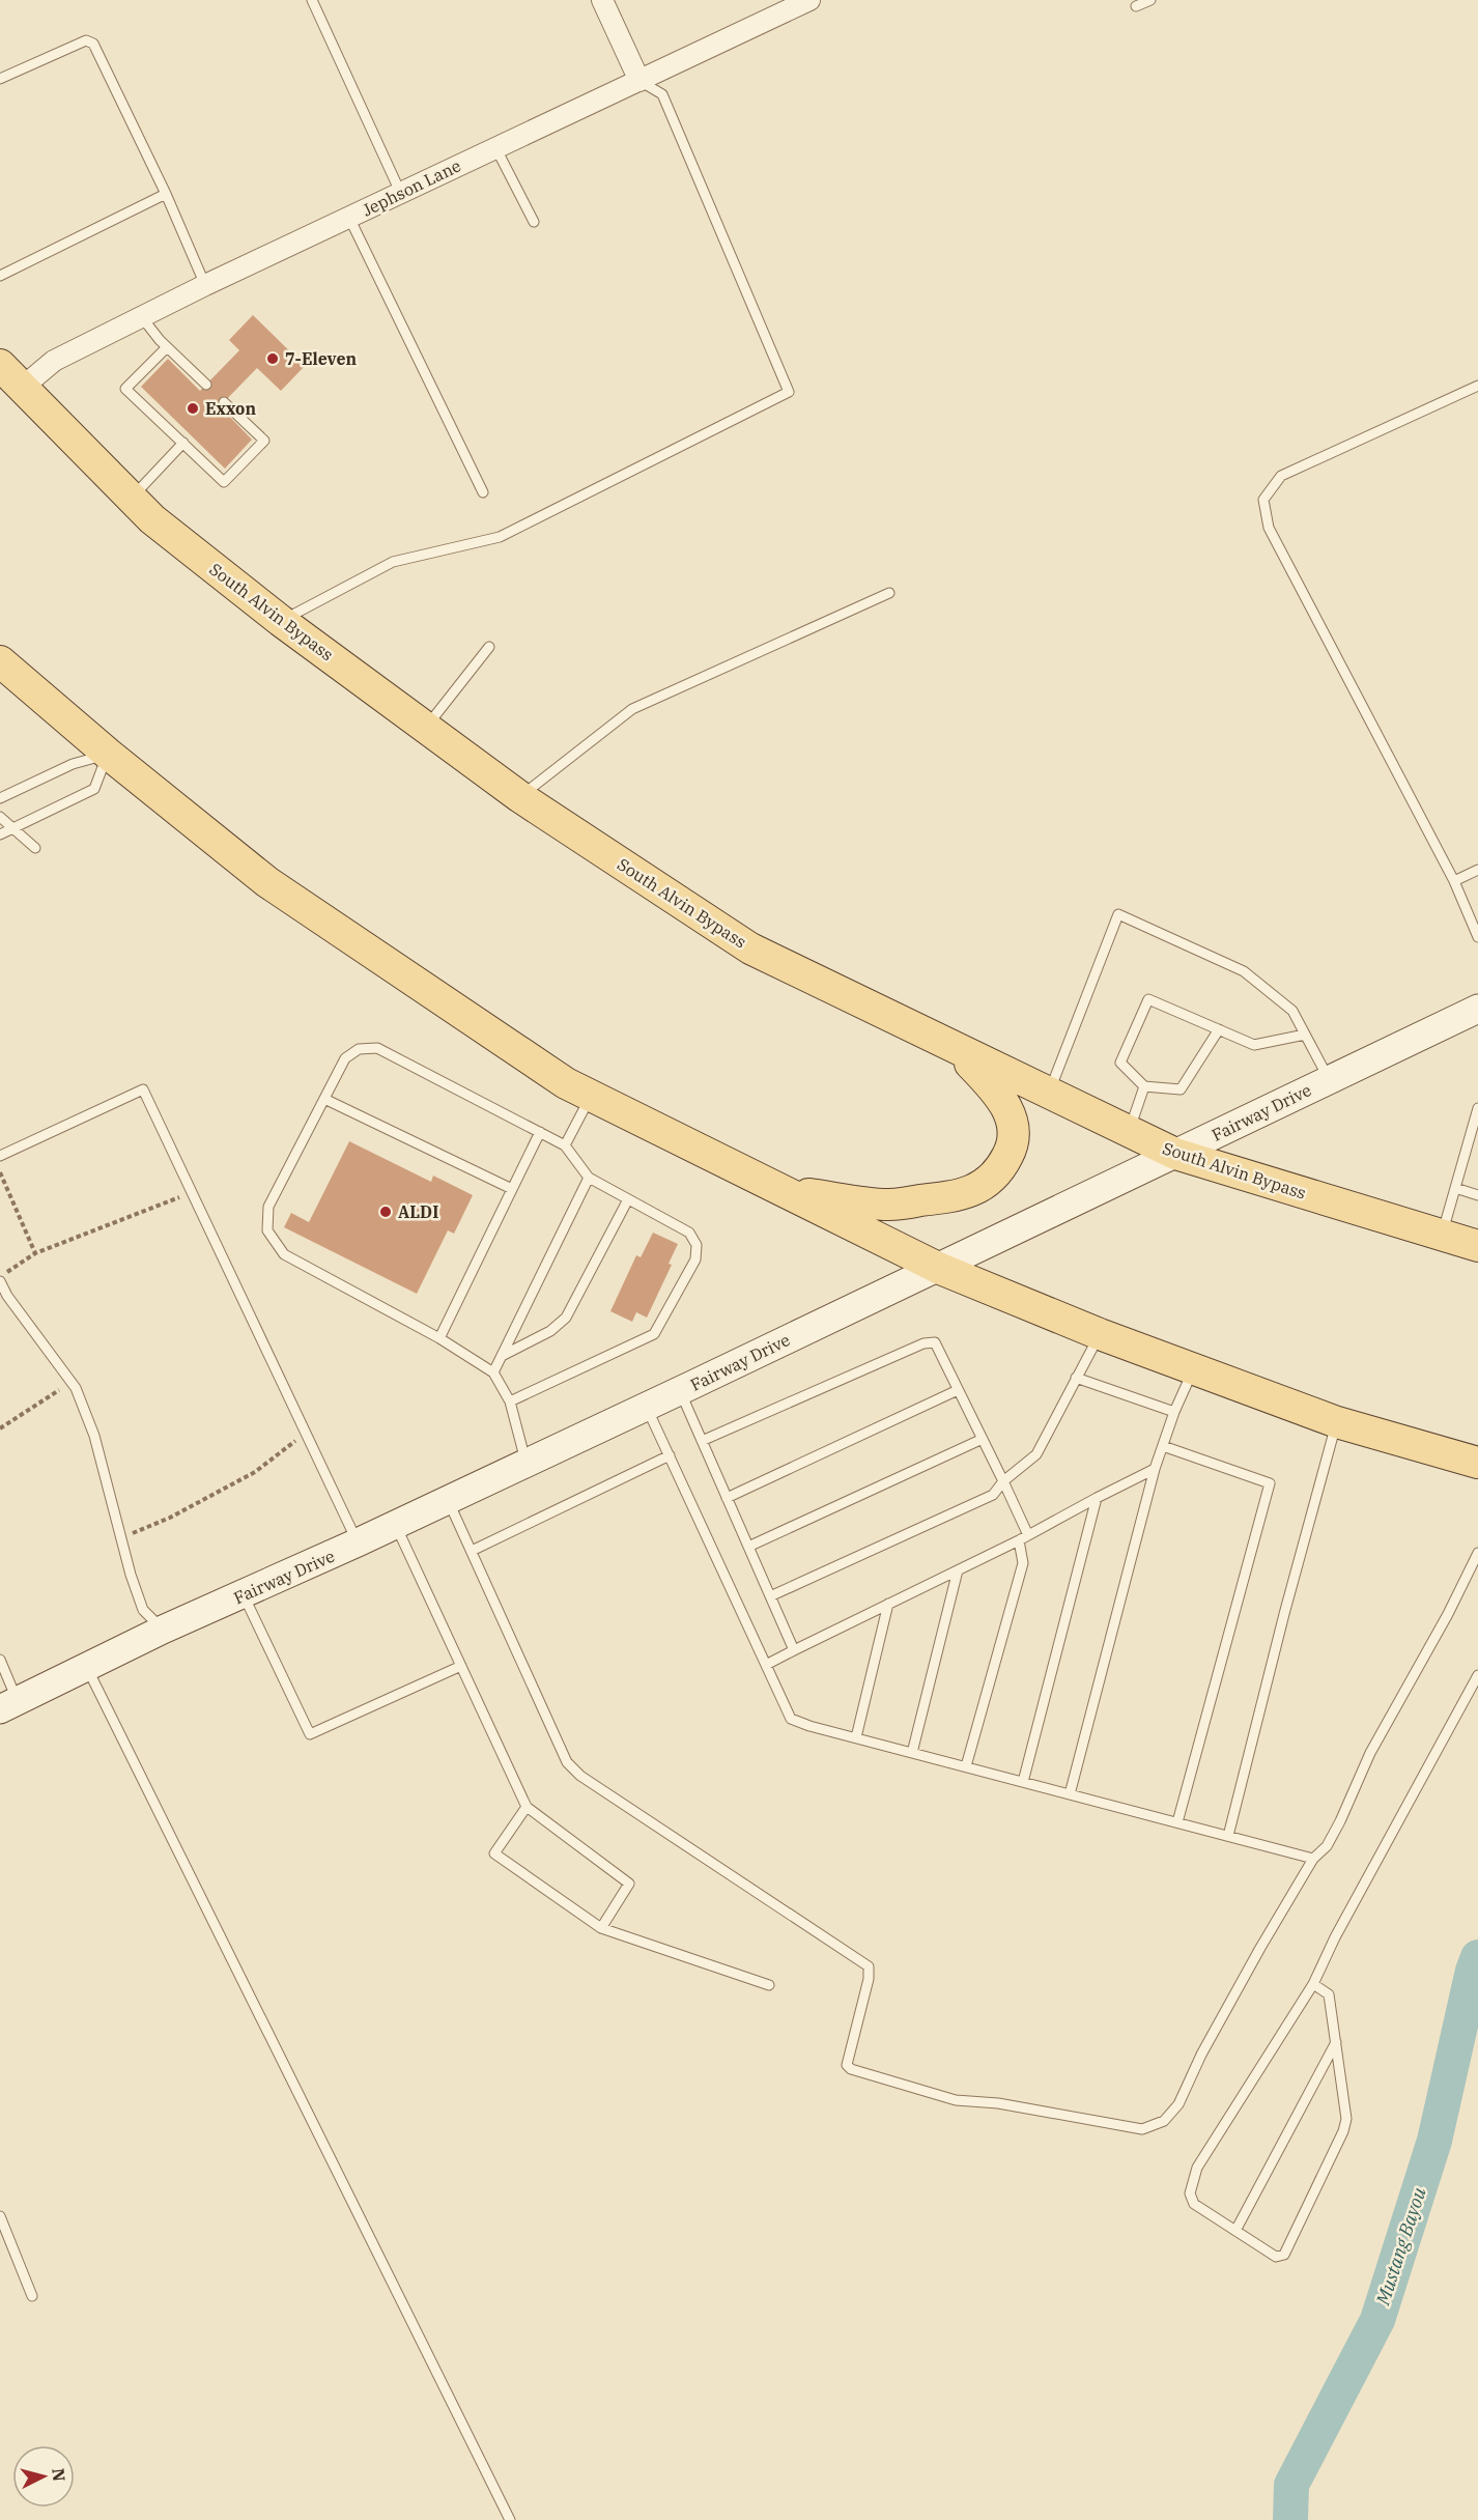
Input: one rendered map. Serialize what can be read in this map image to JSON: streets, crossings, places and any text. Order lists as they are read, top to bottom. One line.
{"streets":{"main road":["South Alvin Bypass"],"street":["Jephson Lane","Fairway Drive"]},"crossings":[["Jephson Lane","South Alvin Bypass"],["South Alvin Bypass","Fairway Drive"]],"water":["Mustang Bayou"],"places":["7-Eleven","Exxon","ALDI"],"north":"right"}
